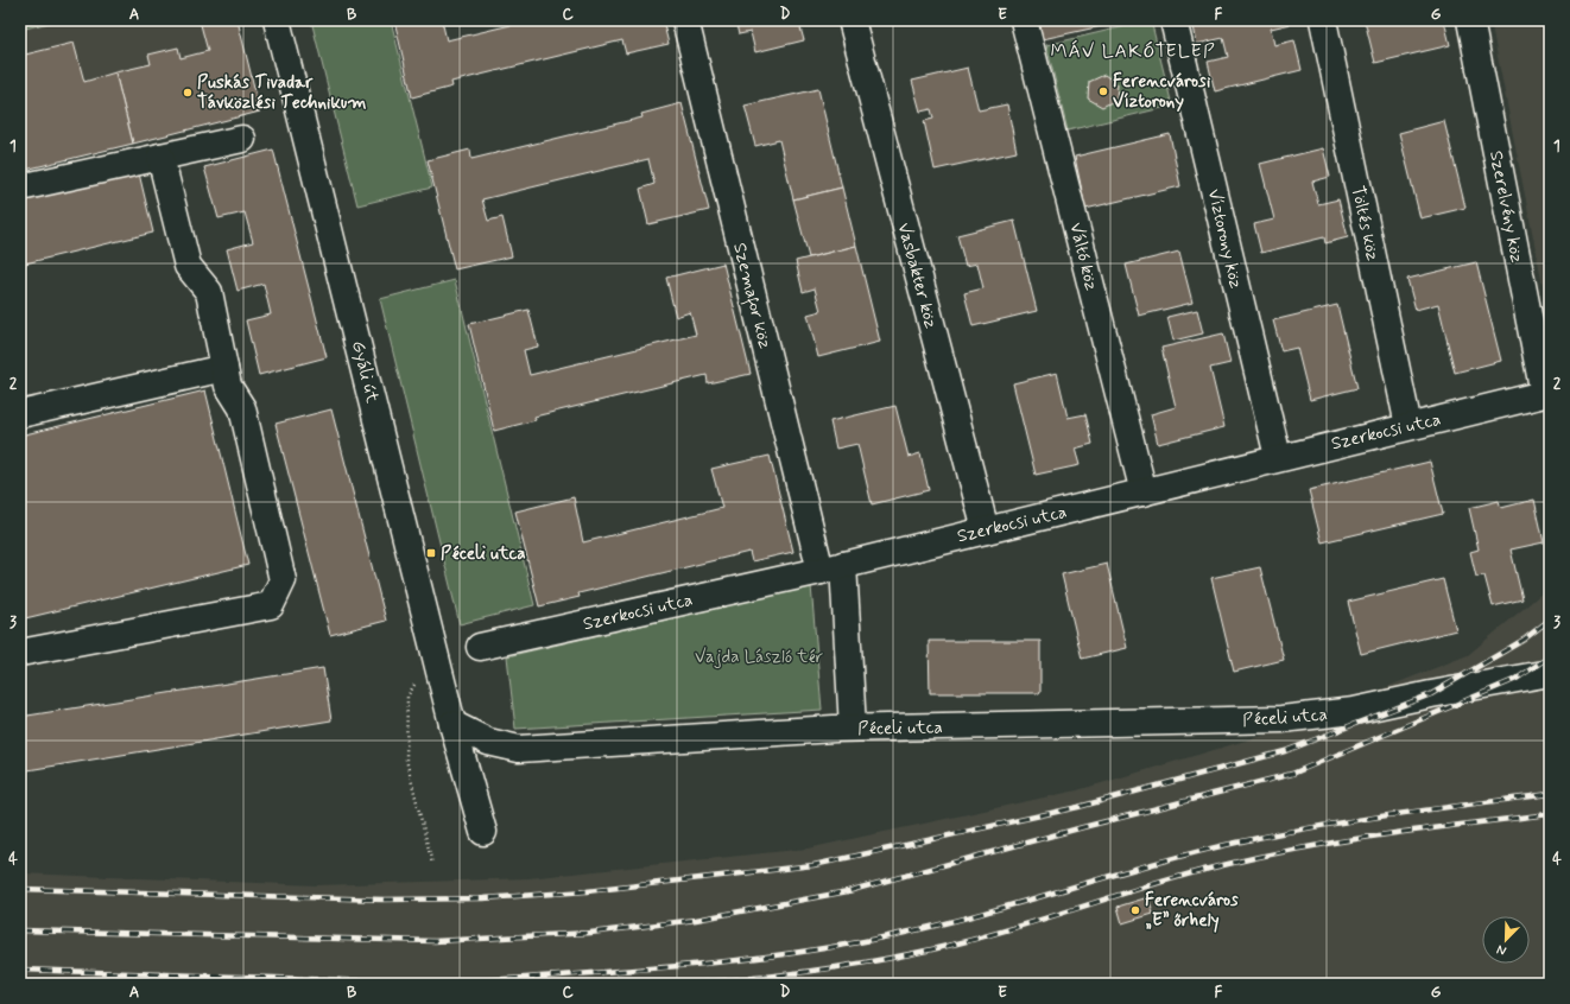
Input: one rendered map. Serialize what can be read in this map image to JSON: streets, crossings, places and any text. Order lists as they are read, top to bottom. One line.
{"streets":{"street":["Szerelvény köz","Töltés köz","Víztorony köz","Váltó köz","Vasbakter köz","Szemafor köz","Gyáli út","Szerkocsi utca","Péceli utca"]},"crossings":[["Szerelvény köz","Szerkocsi utca"],["Töltés köz","Szerkocsi utca"],["Víztorony köz","Szerkocsi utca"],["Váltó köz","Szerkocsi utca"],["Vasbakter köz","Szerkocsi utca"],["Szemafor köz","Szerkocsi utca"],["Szemafor köz","Péceli utca"],["Gyáli út","Péceli utca"]],"districts":["MÁV LAKÓTELEP"],"parks":["Vajda László tér"],"places":{"other":["Ferencvárosi Víztorony","Puskás Tivadar Távközlési Technikum","Ferencváros „E” őrhely"],"transit":["Péceli utca"]},"north":"bottom left","grid":{"columns":["A","B","C","D","E","F","G"],"rows":["1","2","3","4"]}}
